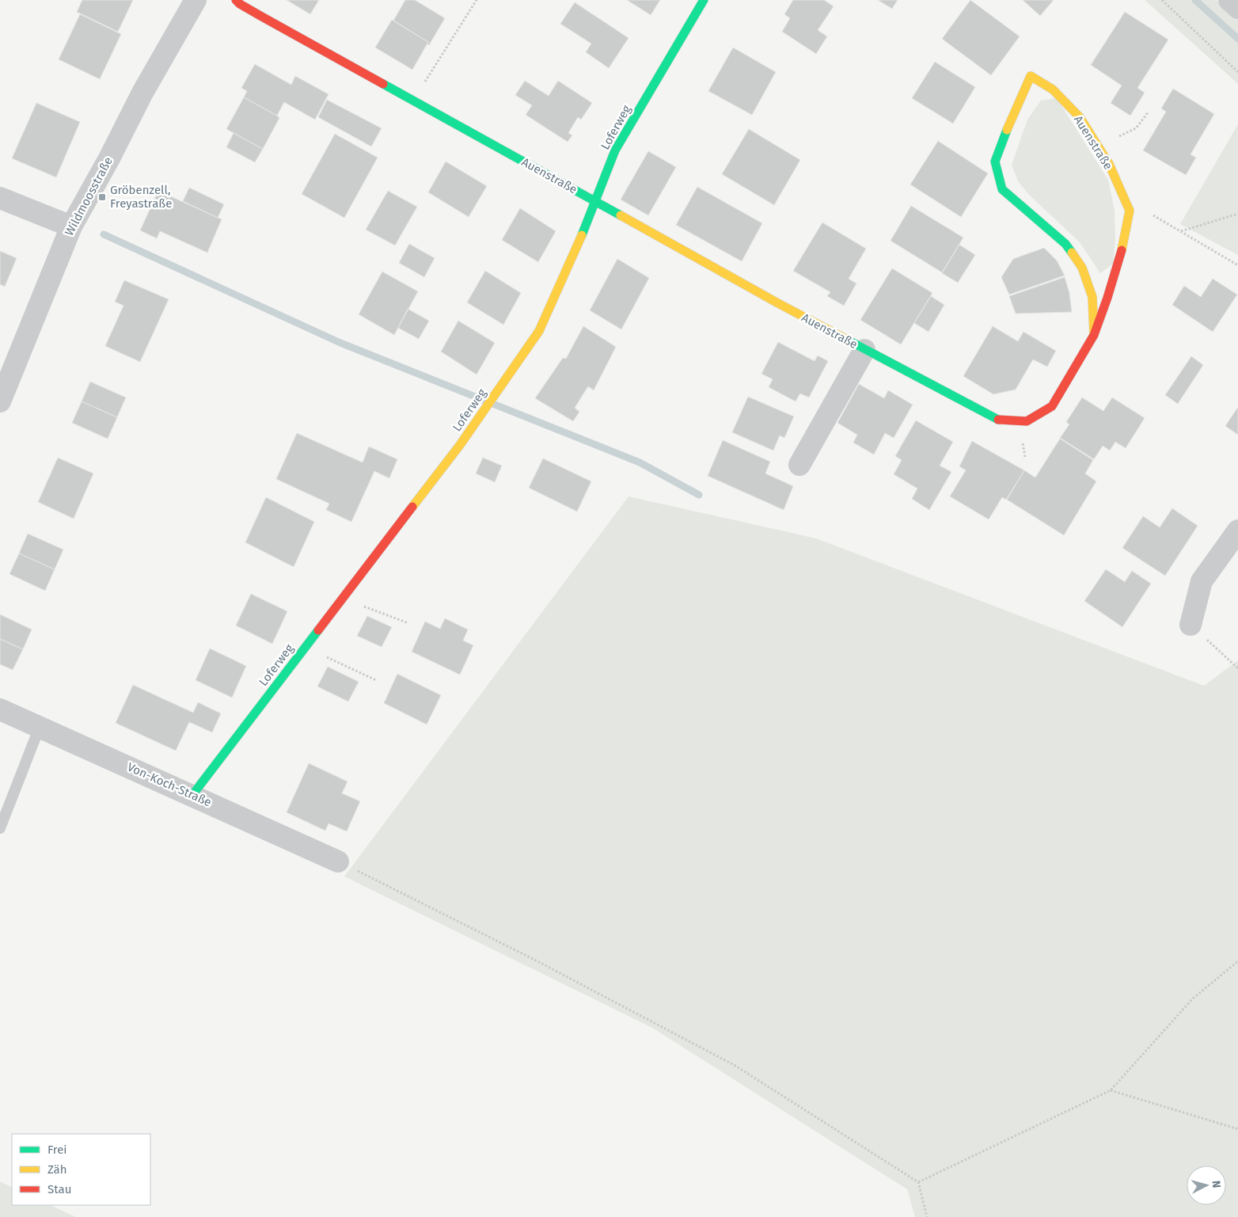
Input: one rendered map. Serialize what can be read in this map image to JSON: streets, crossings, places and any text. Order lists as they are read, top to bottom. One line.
{"streets":{"street":["Loferweg","Auenstraße","Wildmoosstraße","Von-Koch-Straße"]},"crossings":[["Loferweg","Auenstraße"],["Loferweg","Von-Koch-Straße"]],"places":{"transit":["Gröbenzell, Freyastraße"]},"legend":["Frei","Zäh","Stau"],"north":"right"}
